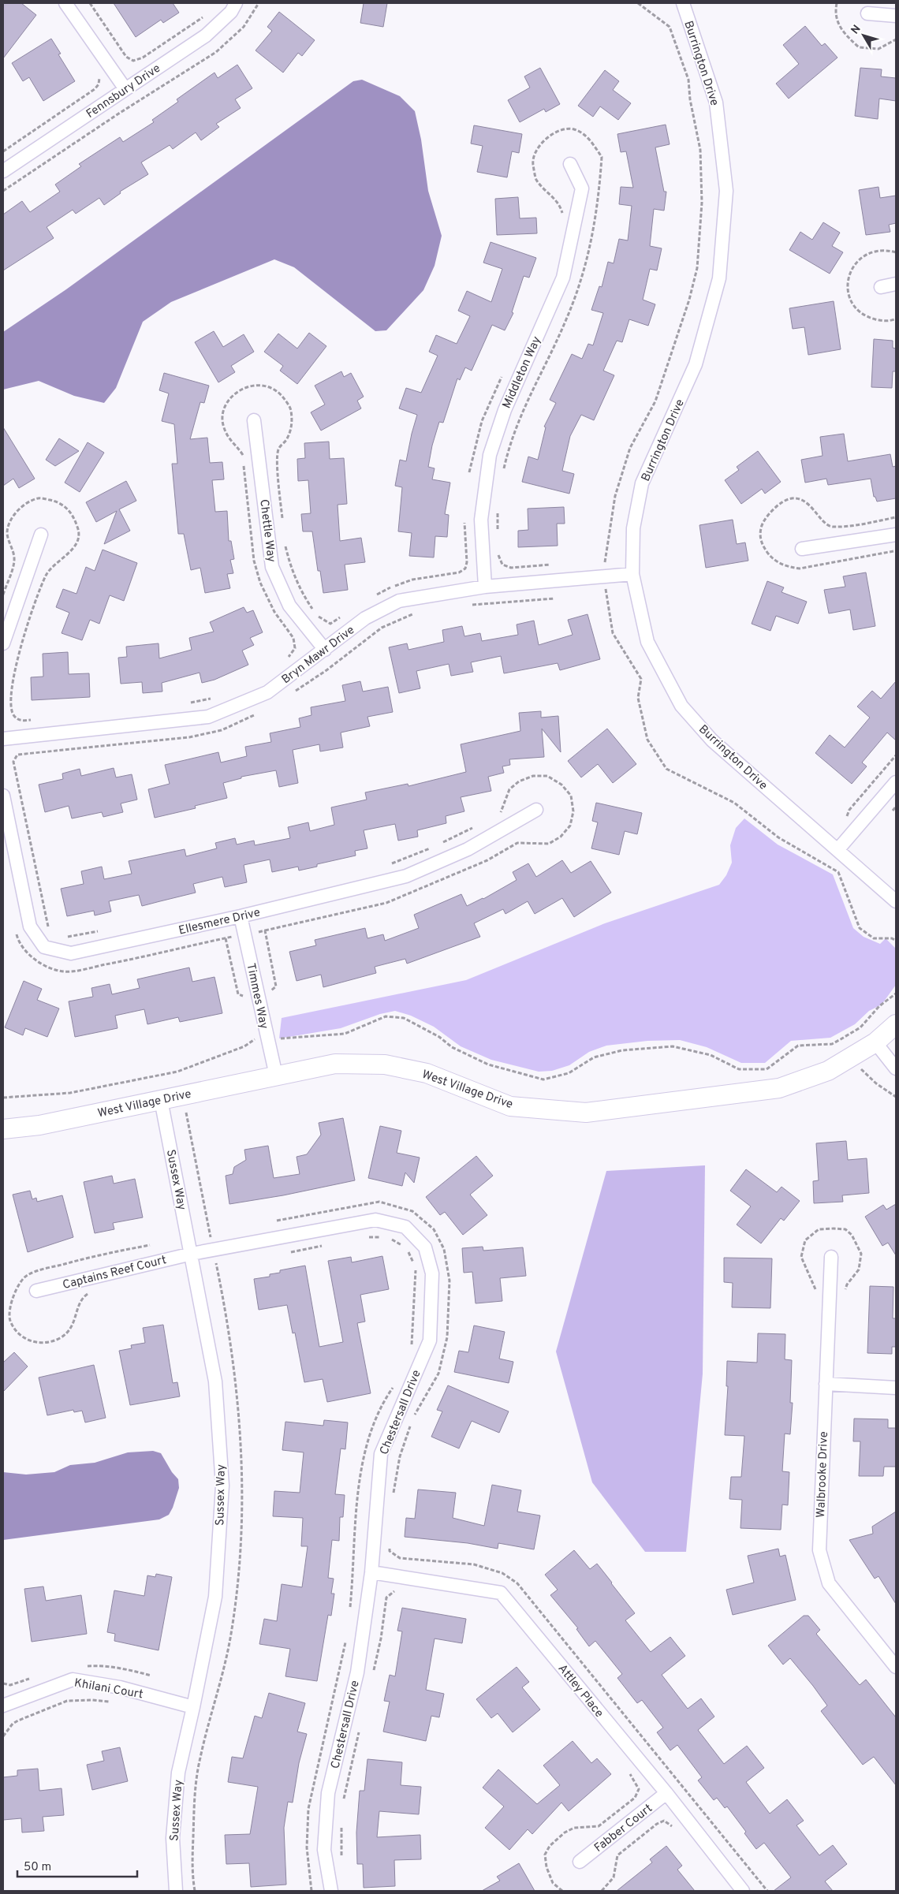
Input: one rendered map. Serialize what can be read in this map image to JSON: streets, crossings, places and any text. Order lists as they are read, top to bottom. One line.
{"streets":{"street":["Burrington Drive","Fennsbury Drive","Middleton Way","Chettle Way","Bryn Mawr Drive","Ellesmere Drive","Timmes Way","West Village Drive","Sussex Way","Captains Reef Court","Chestersall Drive","Walbrooke Drive","Khilani Court","Attley Place","Fabber Court"]},"crossings":[["Burrington Drive","Bryn Mawr Drive"],["Middleton Way","Bryn Mawr Drive"],["Chettle Way","Bryn Mawr Drive"],["Ellesmere Drive","Timmes Way"],["Timmes Way","West Village Drive"],["West Village Drive","Sussex Way"],["Sussex Way","Captains Reef Court"],["Sussex Way","Chestersall Drive"],["Sussex Way","Khilani Court"],["Captains Reef Court","Chestersall Drive"],["Chestersall Drive","Attley Place"],["Attley Place","Fabber Court"]],"scale_bar":"50 m","north":"top left"}
